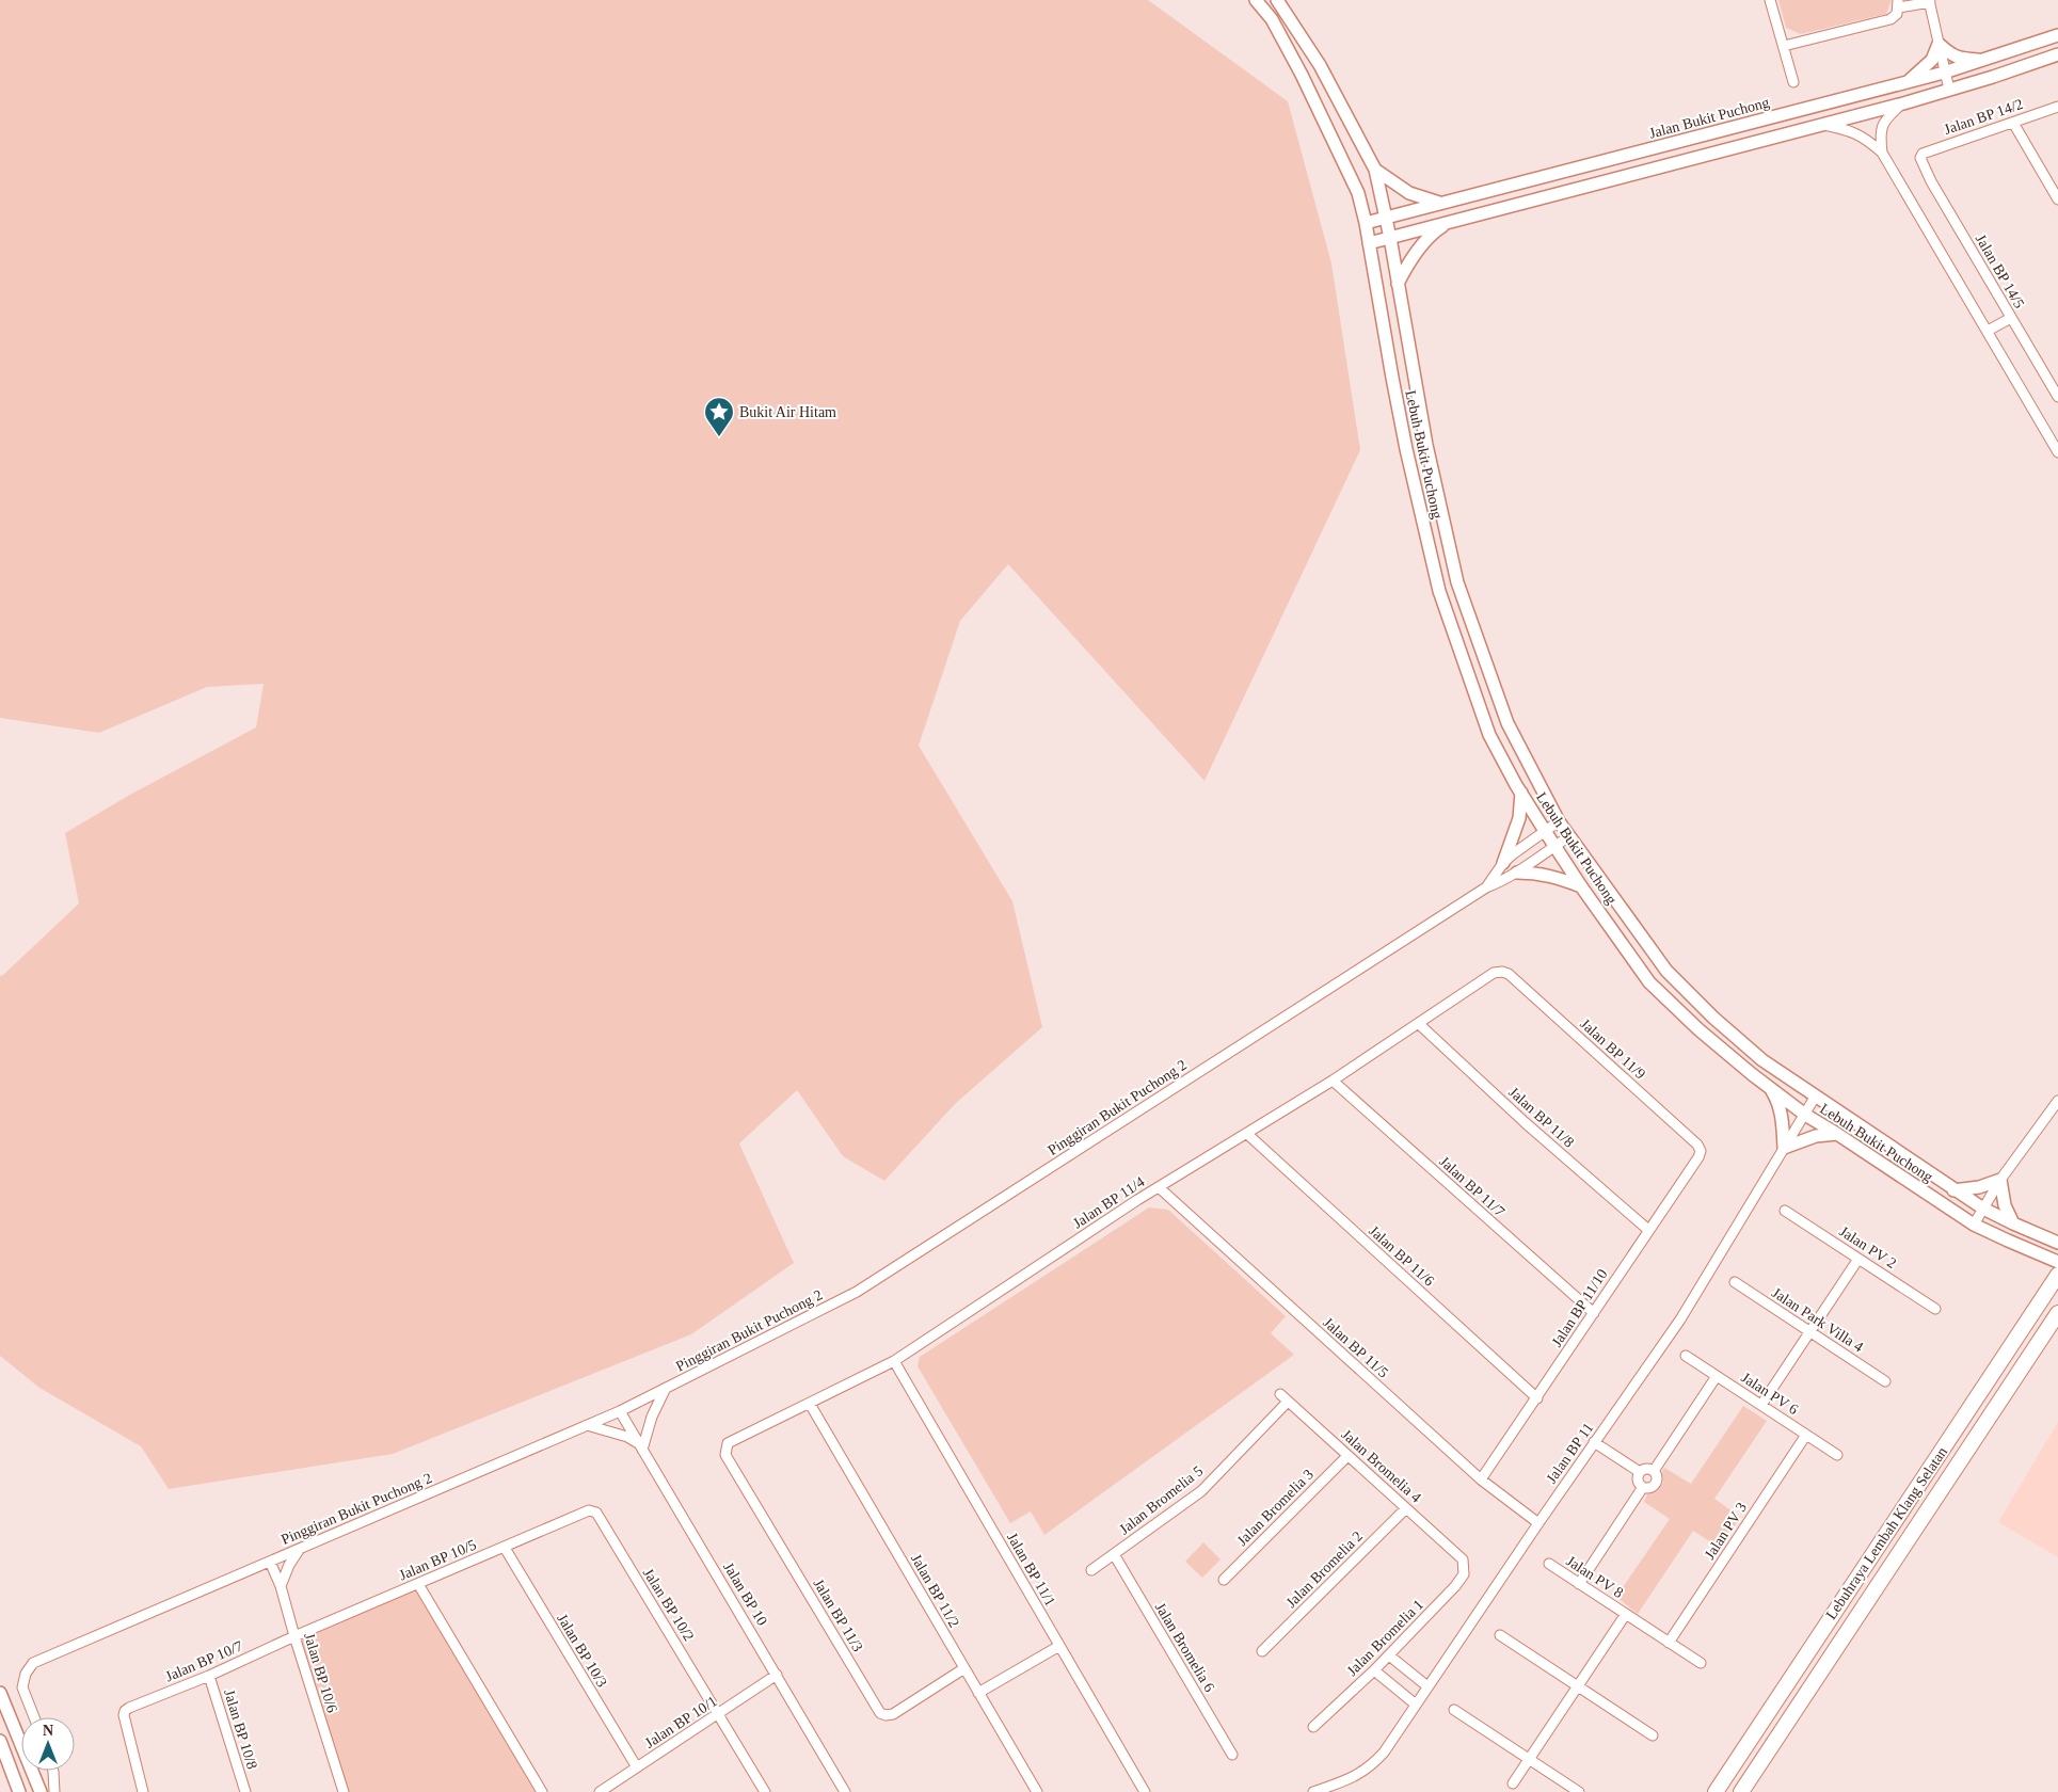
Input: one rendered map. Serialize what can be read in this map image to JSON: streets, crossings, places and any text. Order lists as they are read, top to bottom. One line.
{"streets":{"highway":["Lebuhraya Lembah Klang Selatan"],"main road":["Jalan Bukit Puchong","Lebuh Bukit Puchong"],"street":["Jalan BP 14/2","Jalan BP 14/5","Jalan BP 11/9","Pinggiran Bukit Puchong 2","Jalan BP 11/8","Jalan BP 11/7","Jalan BP 11/4","Jalan PV 2","Jalan BP 11/6","Jalan BP 11/10","Jalan Park Villa 4","Jalan BP 11/5","Jalan PV 6","Jalan BP 11","Jalan Bromelia 4","Jalan Bromelia 5","Jalan Bromelia 3","Jalan PV 3","Jalan BP 10/5","Jalan BP 11/1","Jalan Bromelia 2","Jalan PV 8","Jalan BP 11/2","Jalan BP 10","Jalan BP 10/2","Jalan BP 11/3","Jalan Bromelia 1","Jalan Bromelia 6","Jalan BP 10/3","Jalan BP 10/7","Jalan BP 10/6","Jalan BP 10/1","Jalan BP 10/8"]},"crossings":[["Jalan BP 14/2","Jalan BP 14/5"],["Jalan Bukit Puchong","Lebuh Bukit Puchong"],["Lebuh Bukit Puchong","Pinggiran Bukit Puchong 2"],["Lebuh Bukit Puchong","Jalan BP 11"],["Jalan BP 11/9","Jalan BP 11/4"],["Jalan BP 11/9","Jalan BP 11/10"],["Pinggiran Bukit Puchong 2","Jalan BP 10"],["Pinggiran Bukit Puchong 2","Jalan BP 10/6"],["Jalan BP 11/8","Jalan BP 11/4"],["Jalan BP 11/8","Jalan BP 11/10"],["Jalan BP 11/7","Jalan BP 11/4"],["Jalan BP 11/7","Jalan BP 11/10"],["Jalan BP 11/4","Jalan BP 11/6"],["Jalan BP 11/4","Jalan BP 11/5"],["Jalan BP 11/4","Jalan BP 11/1"],["Jalan BP 11/4","Jalan BP 11/2"],["Jalan BP 11/4","Jalan BP 11/3"],["Jalan BP 11/6","Jalan BP 11/10"],["Jalan BP 11/10","Jalan BP 11/5"],["Jalan BP 11/5","Jalan BP 11"],["Jalan PV 6","Jalan PV 3"],["Jalan Bromelia 4","Jalan Bromelia 5"],["Jalan Bromelia 4","Jalan Bromelia 3"],["Jalan Bromelia 4","Jalan Bromelia 2"],["Jalan Bromelia 4","Jalan Bromelia 1"],["Jalan Bromelia 5","Jalan Bromelia 6"],["Jalan PV 3","Jalan PV 8"],["Jalan BP 10/5","Jalan BP 10/2"],["Jalan BP 10/5","Jalan BP 10/3"],["Jalan BP 10/5","Jalan BP 10/7"],["Jalan BP 10/5","Jalan BP 10/6"],["Jalan BP 11/2","Jalan BP 11/3"],["Jalan BP 10","Jalan BP 10/1"],["Jalan BP 10/2","Jalan BP 10/1"],["Jalan BP 10/3","Jalan BP 10/1"],["Jalan BP 10/7","Jalan BP 10/6"],["Jalan BP 10/7","Jalan BP 10/8"]],"places":{"place":["Bukit Air Hitam"]},"north":"top"}
